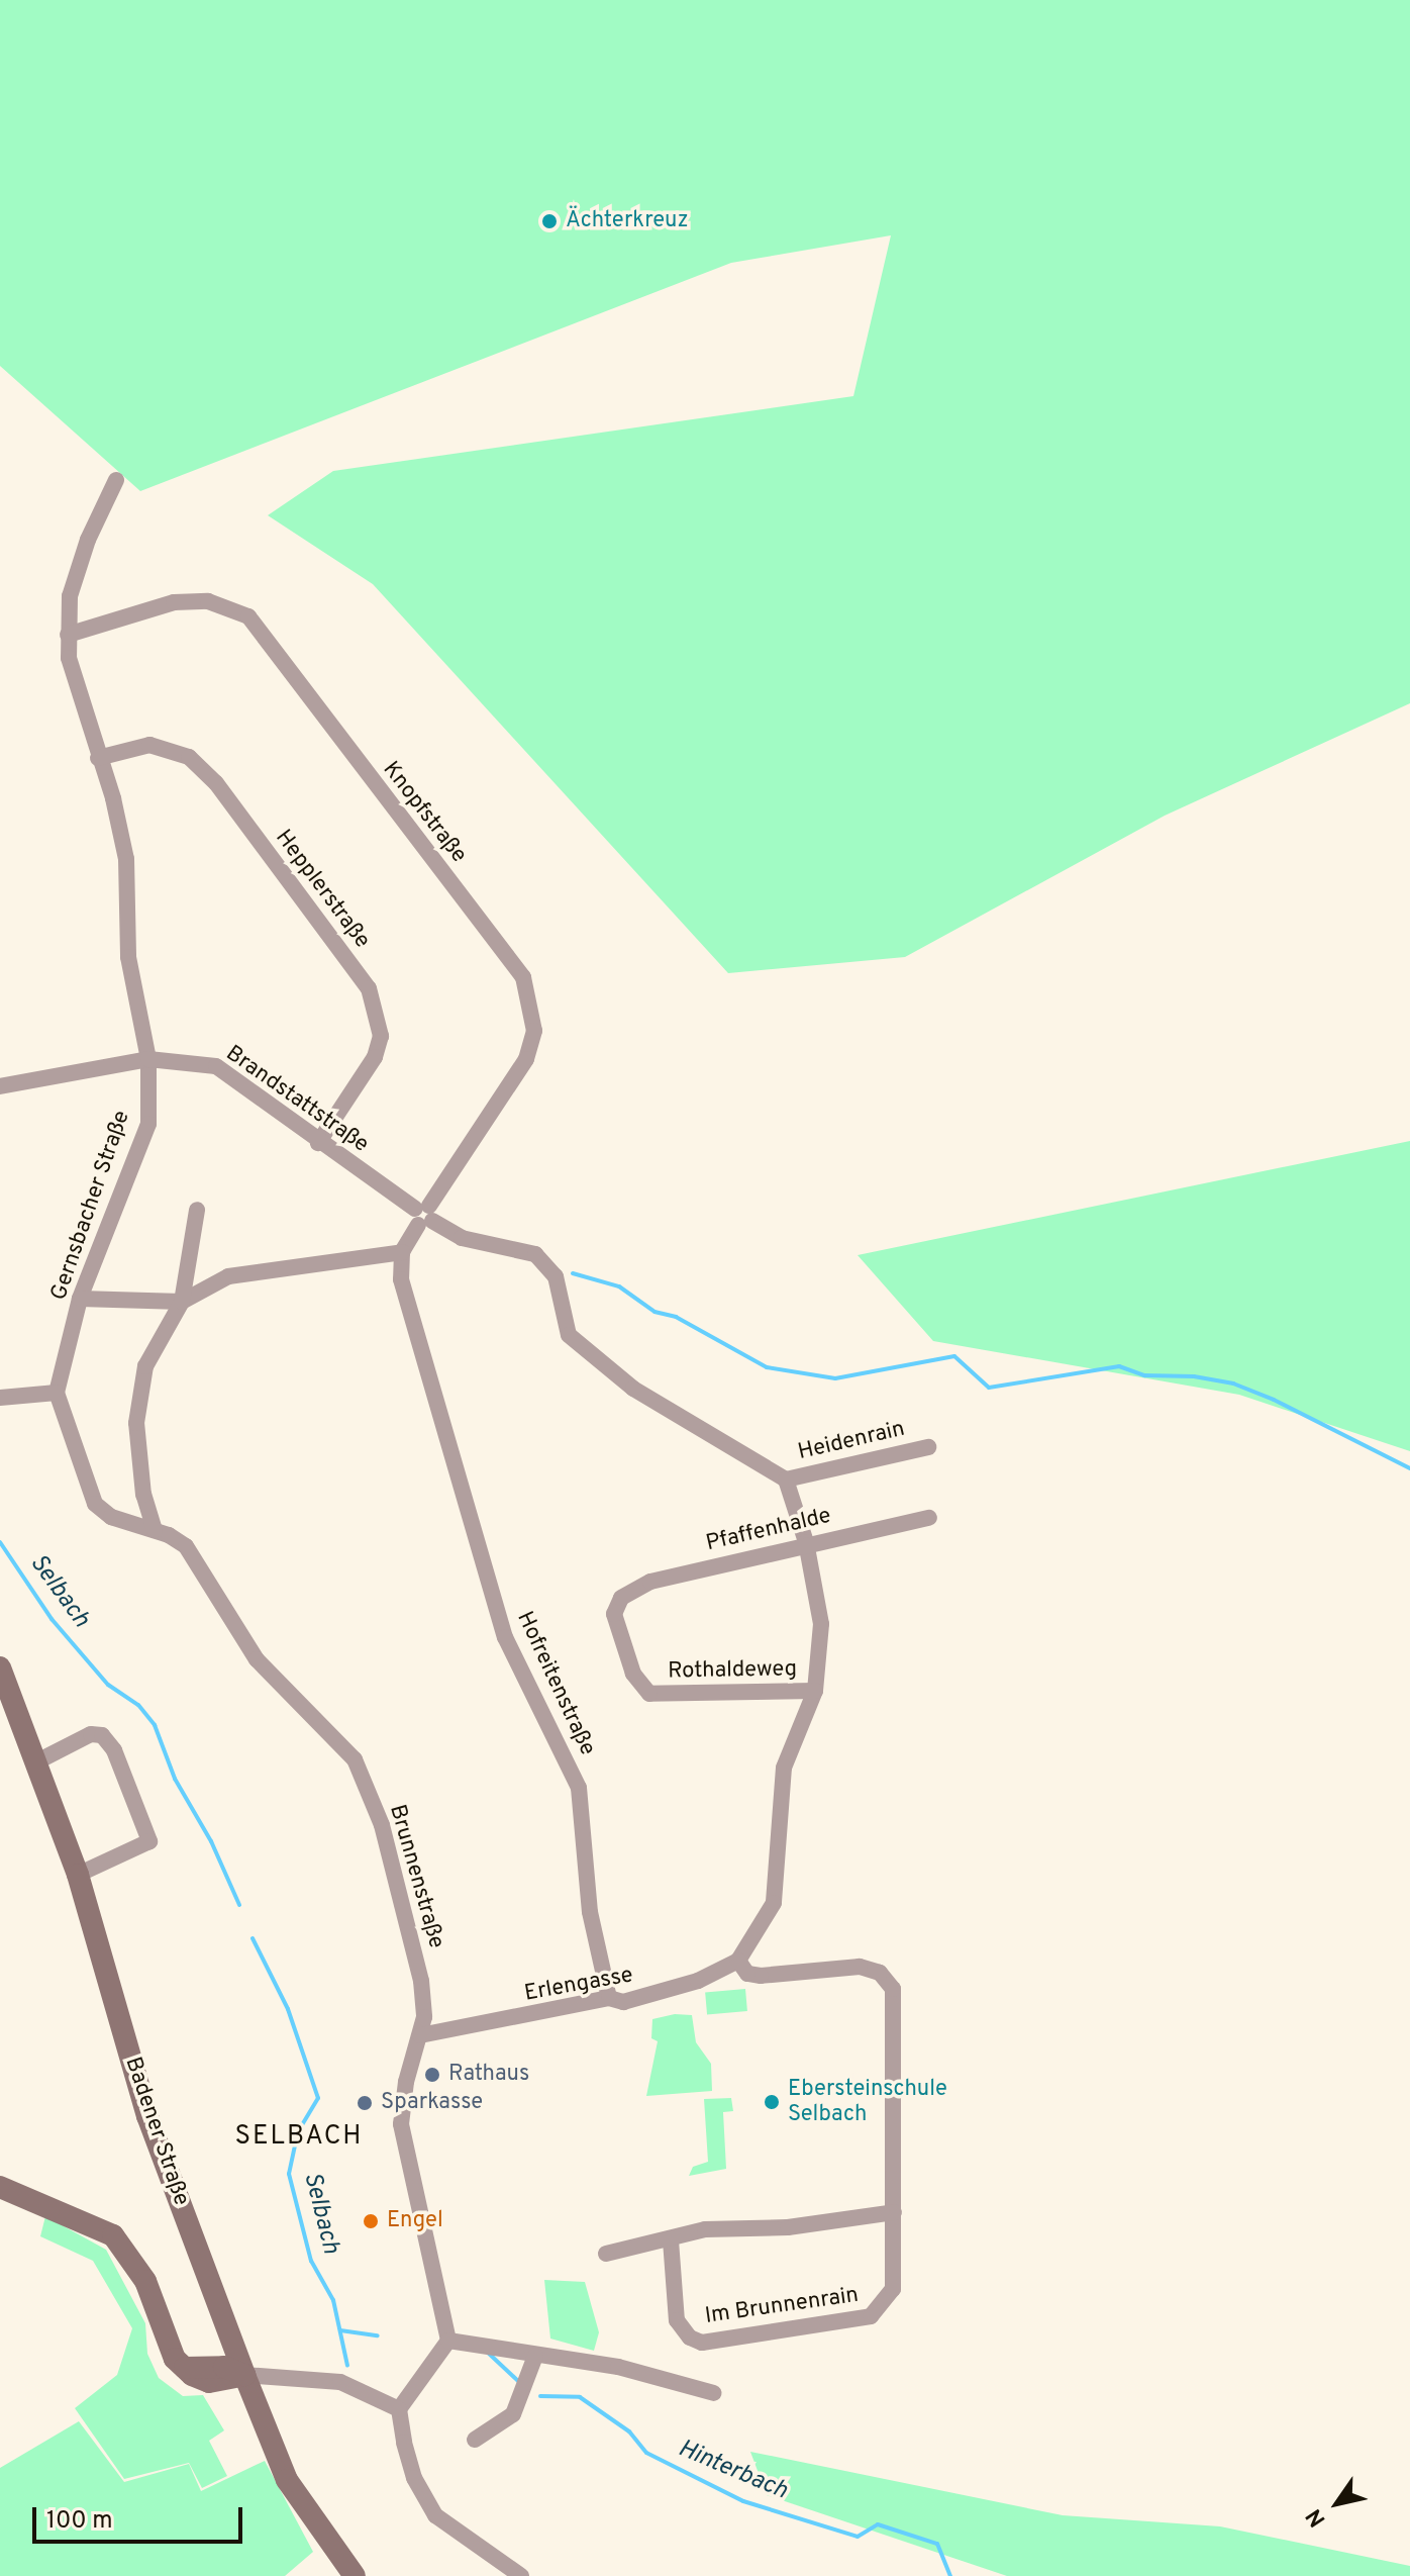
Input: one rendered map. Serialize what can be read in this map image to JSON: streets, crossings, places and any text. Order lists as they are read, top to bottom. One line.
{"streets":{"main road":["Badener Straße"],"street":["Knopfstraße","Hepplerstraße","Brandstattstraße","Gernsbacher Straße","Heidenrain","Pfaffenhalde","Rothaldeweg","Hofreitenstraße","Brunnenstraße","Erlengasse","Im Brunnenrain"]},"crossings":[["Knopfstraße","Brandstattstraße"],["Knopfstraße","Gernsbacher Straße"],["Hepplerstraße","Brandstattstraße"],["Hepplerstraße","Gernsbacher Straße"],["Brandstattstraße","Gernsbacher Straße"],["Brandstattstraße","Heidenrain"],["Pfaffenhalde","Rothaldeweg"],["Hofreitenstraße","Erlengasse"],["Brunnenstraße","Erlengasse"],["Erlengasse","Im Brunnenrain"]],"districts":["SELBACH"],"water":["Selbach","Hinterbach"],"places":["Ächterkreuz","Rathaus","Ebersteinschule Selbach","Sparkasse","Engel"],"scale_bar":"100 m","north":"bottom left"}
